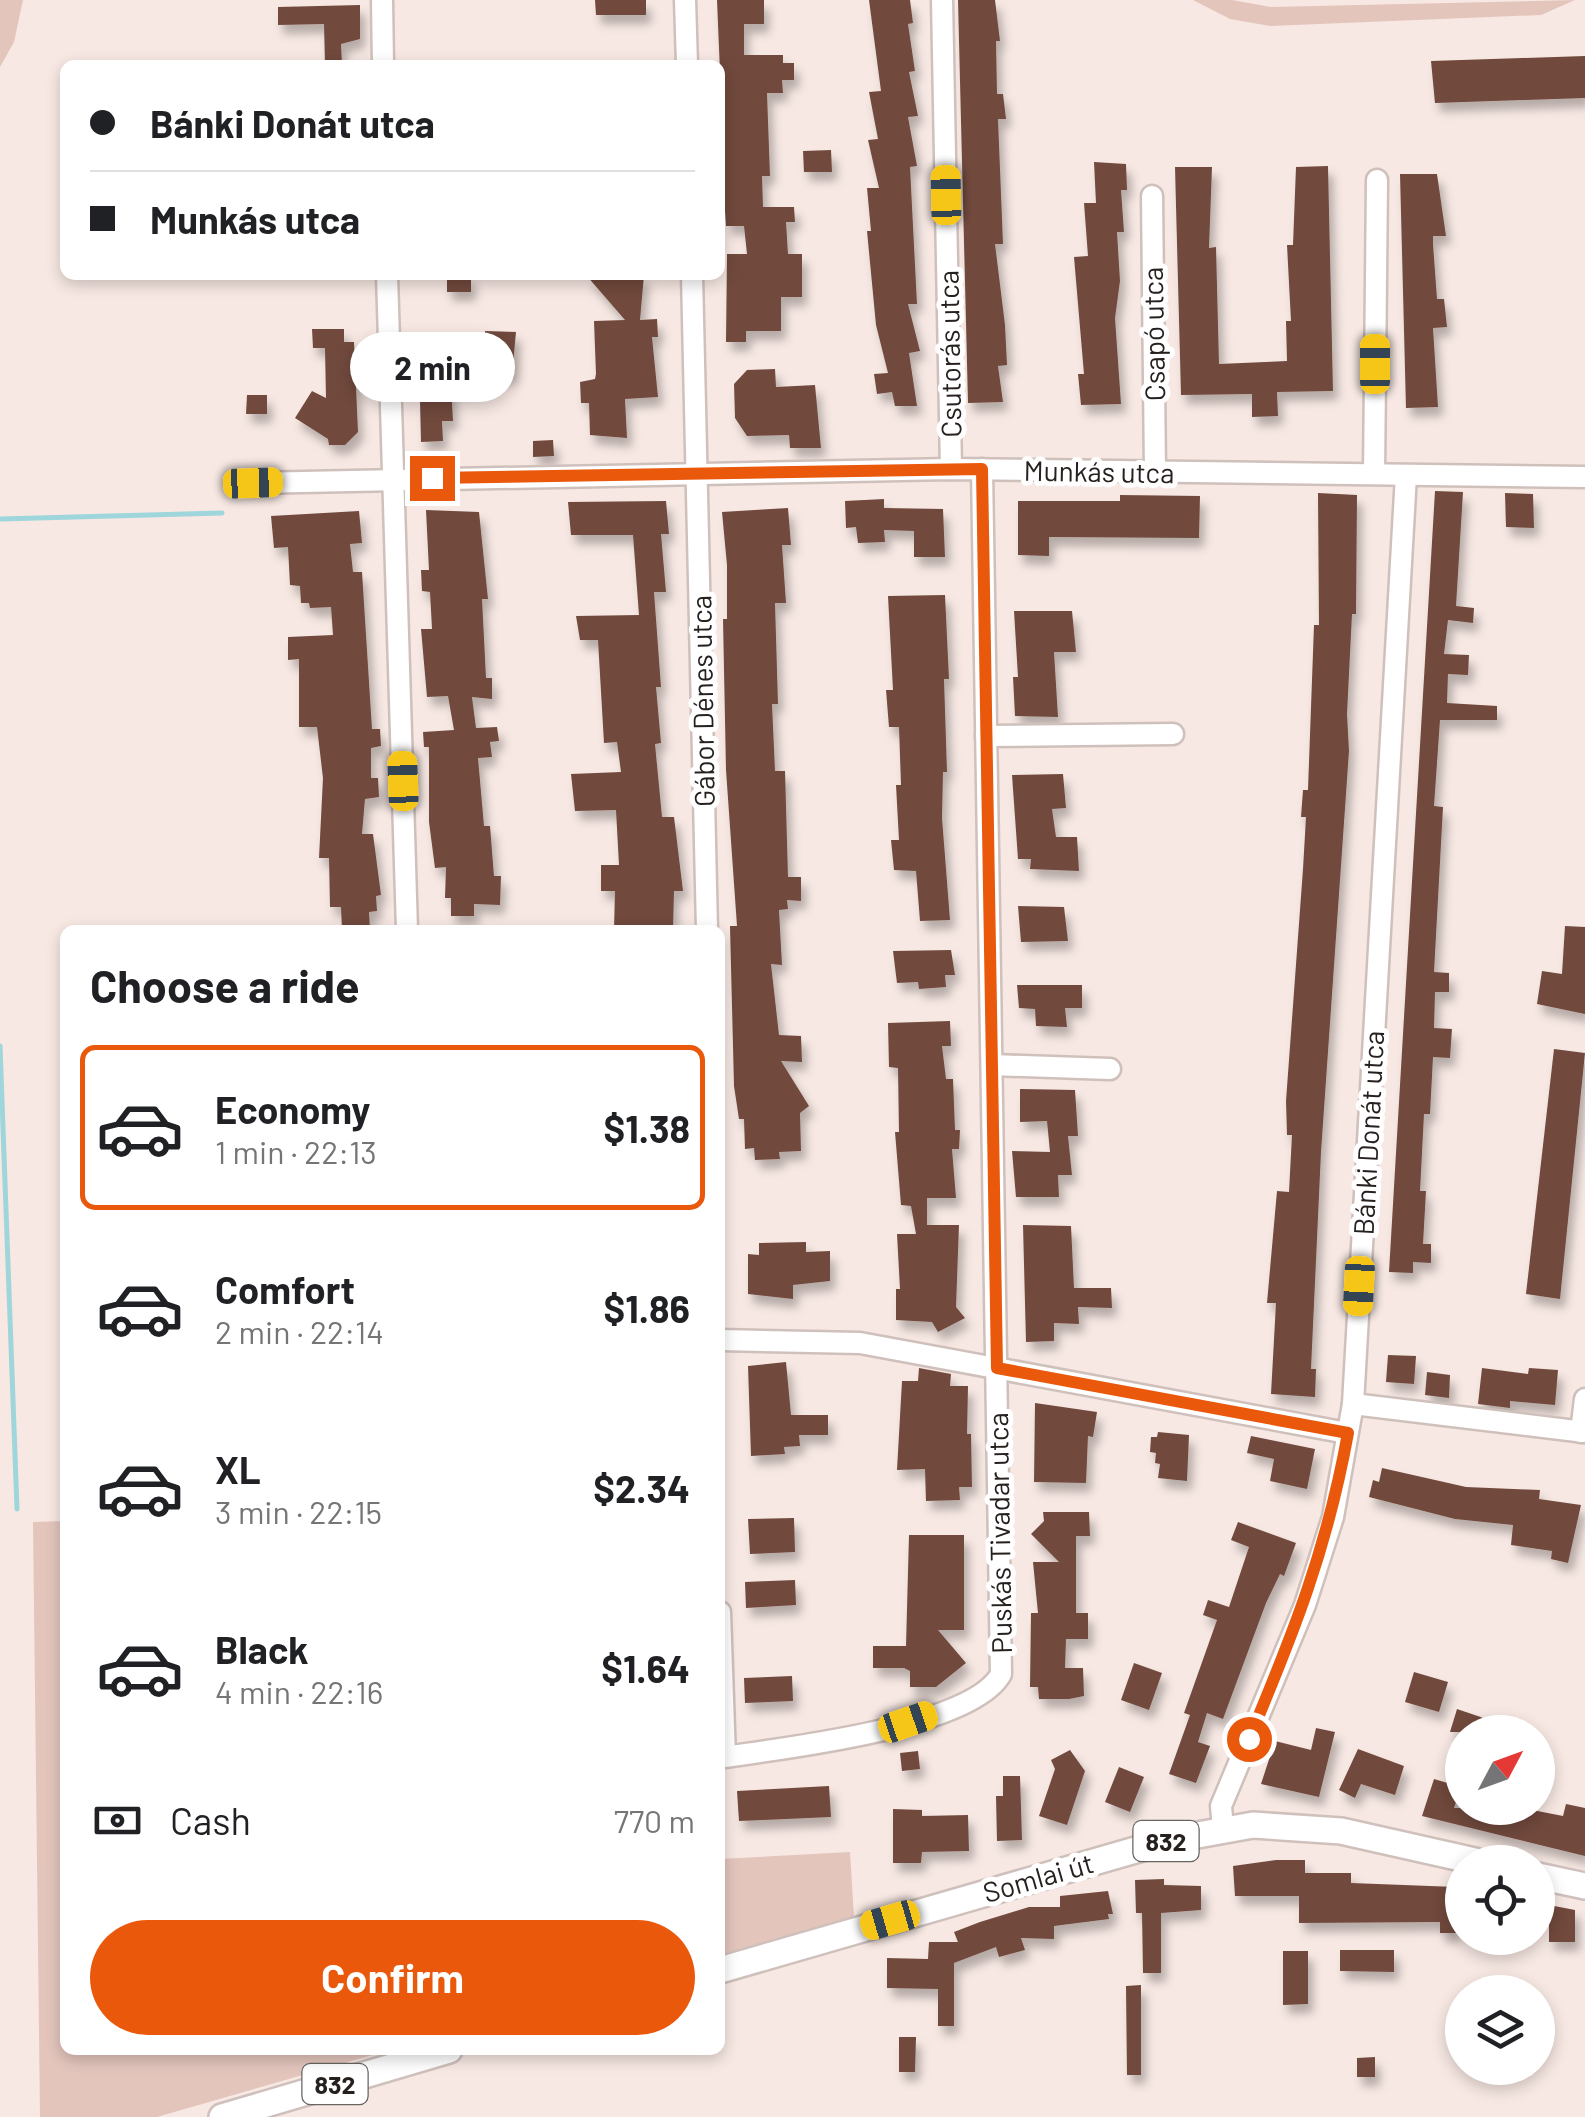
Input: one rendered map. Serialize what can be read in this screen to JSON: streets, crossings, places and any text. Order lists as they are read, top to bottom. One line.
{"streets":{"main road":["832","Somlai út"],"street":["Csapó utca","Csutorás utca","Munkás utca","Gábor Dénes utca","Bánki Donát utca","Puskás Tivadar utca"]},"crossings":[["Csapó utca","Munkás utca"],["Csutorás utca","Munkás utca"],["Munkás utca","Gábor Dénes utca"],["Munkás utca","Bánki Donát utca"],["Munkás utca","Puskás Tivadar utca"],["Bánki Donát utca","Somlai út"]],"north":"top right","page":{"banner":["Bánki Donát utca","Munkás utca"],"bubble":"2 min","heading":"Choose a ride","list":[{"name":"Economy","note":"1 min · 22:13","value":"$1.38"},{"name":"Comfort","note":"2 min · 22:14","value":"$1.86"},{"name":"XL","note":"3 min · 22:15","value":"$2.34"},{"name":"Black","note":"4 min · 22:16","value":"$1.64"}],"pay":["Cash","770 m"],"buttons":"Confirm"}}
